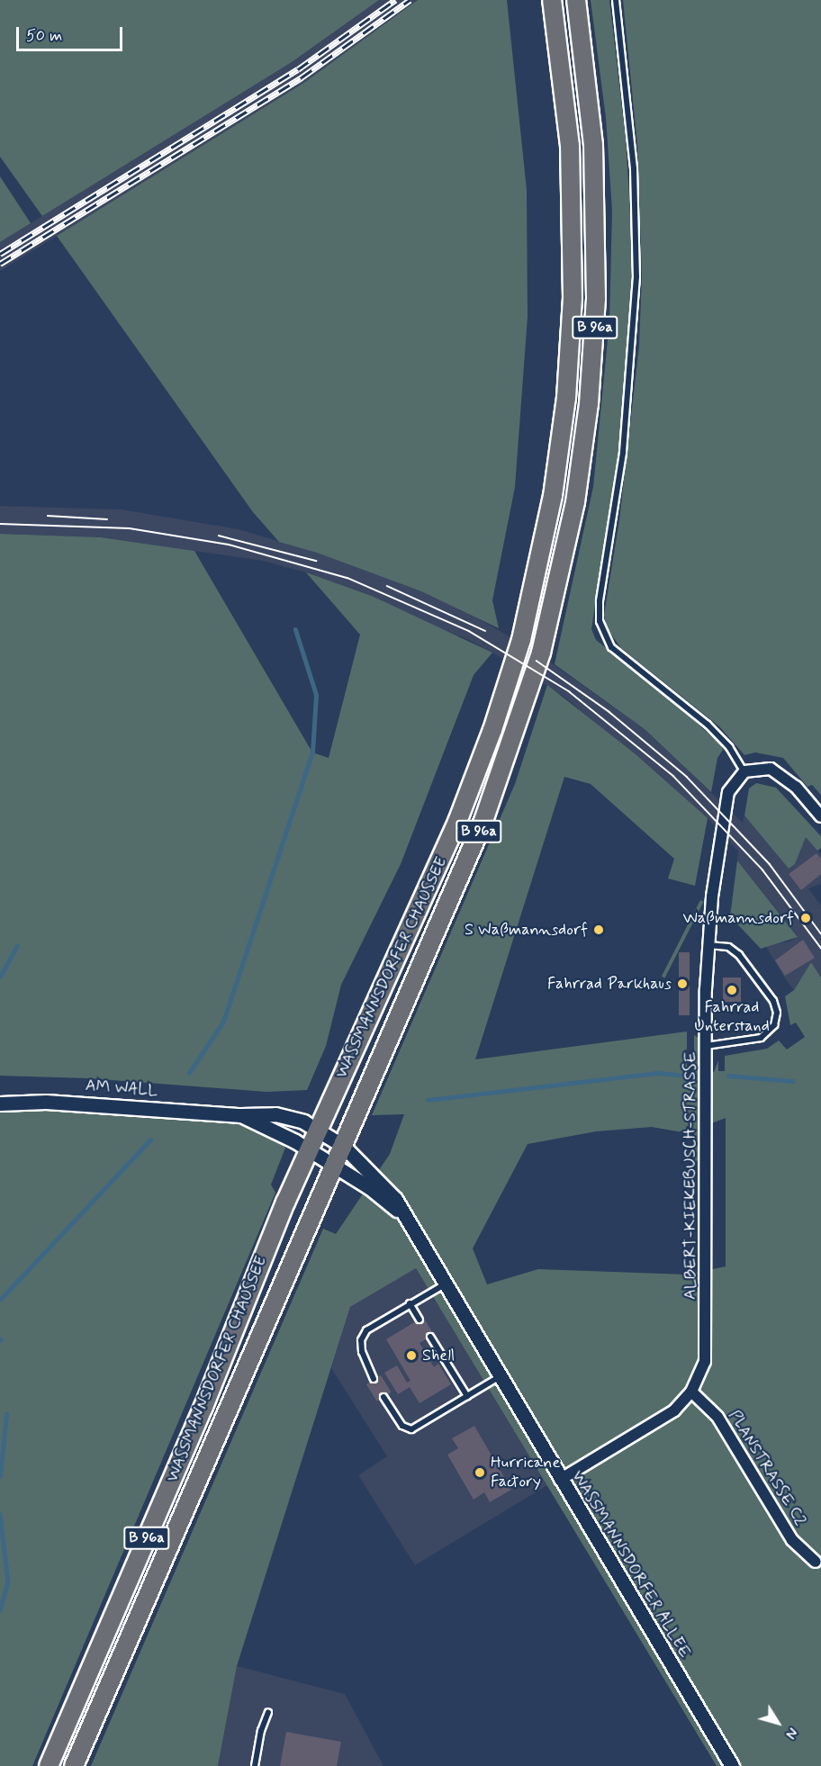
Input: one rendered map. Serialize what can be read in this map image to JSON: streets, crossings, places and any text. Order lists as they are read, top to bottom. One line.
{"streets":{"main road":["B 96a","WASSMANNSDORFER CHAUSSEE"],"street":["AM WALL","ALBERT-KIEKEBUSCH-STRASSE","PLANSTRASSE C2","WASSMANNSDORFER ALLEE"]},"crossings":[["WASSMANNSDORFER CHAUSSEE","AM WALL"],["WASSMANNSDORFER CHAUSSEE","WASSMANNSDORFER ALLEE"],["AM WALL","WASSMANNSDORFER ALLEE"],["ALBERT-KIEKEBUSCH-STRASSE","PLANSTRASSE C2"],["ALBERT-KIEKEBUSCH-STRASSE","WASSMANNSDORFER ALLEE"]],"places":["Waßmannsdorf","S Waßmannsdorf","Fahrrad Parkhaus","Fahrrad Unterstand","Shell","Hurricane Factory"],"scale_bar":"50 m","north":"bottom right"}
